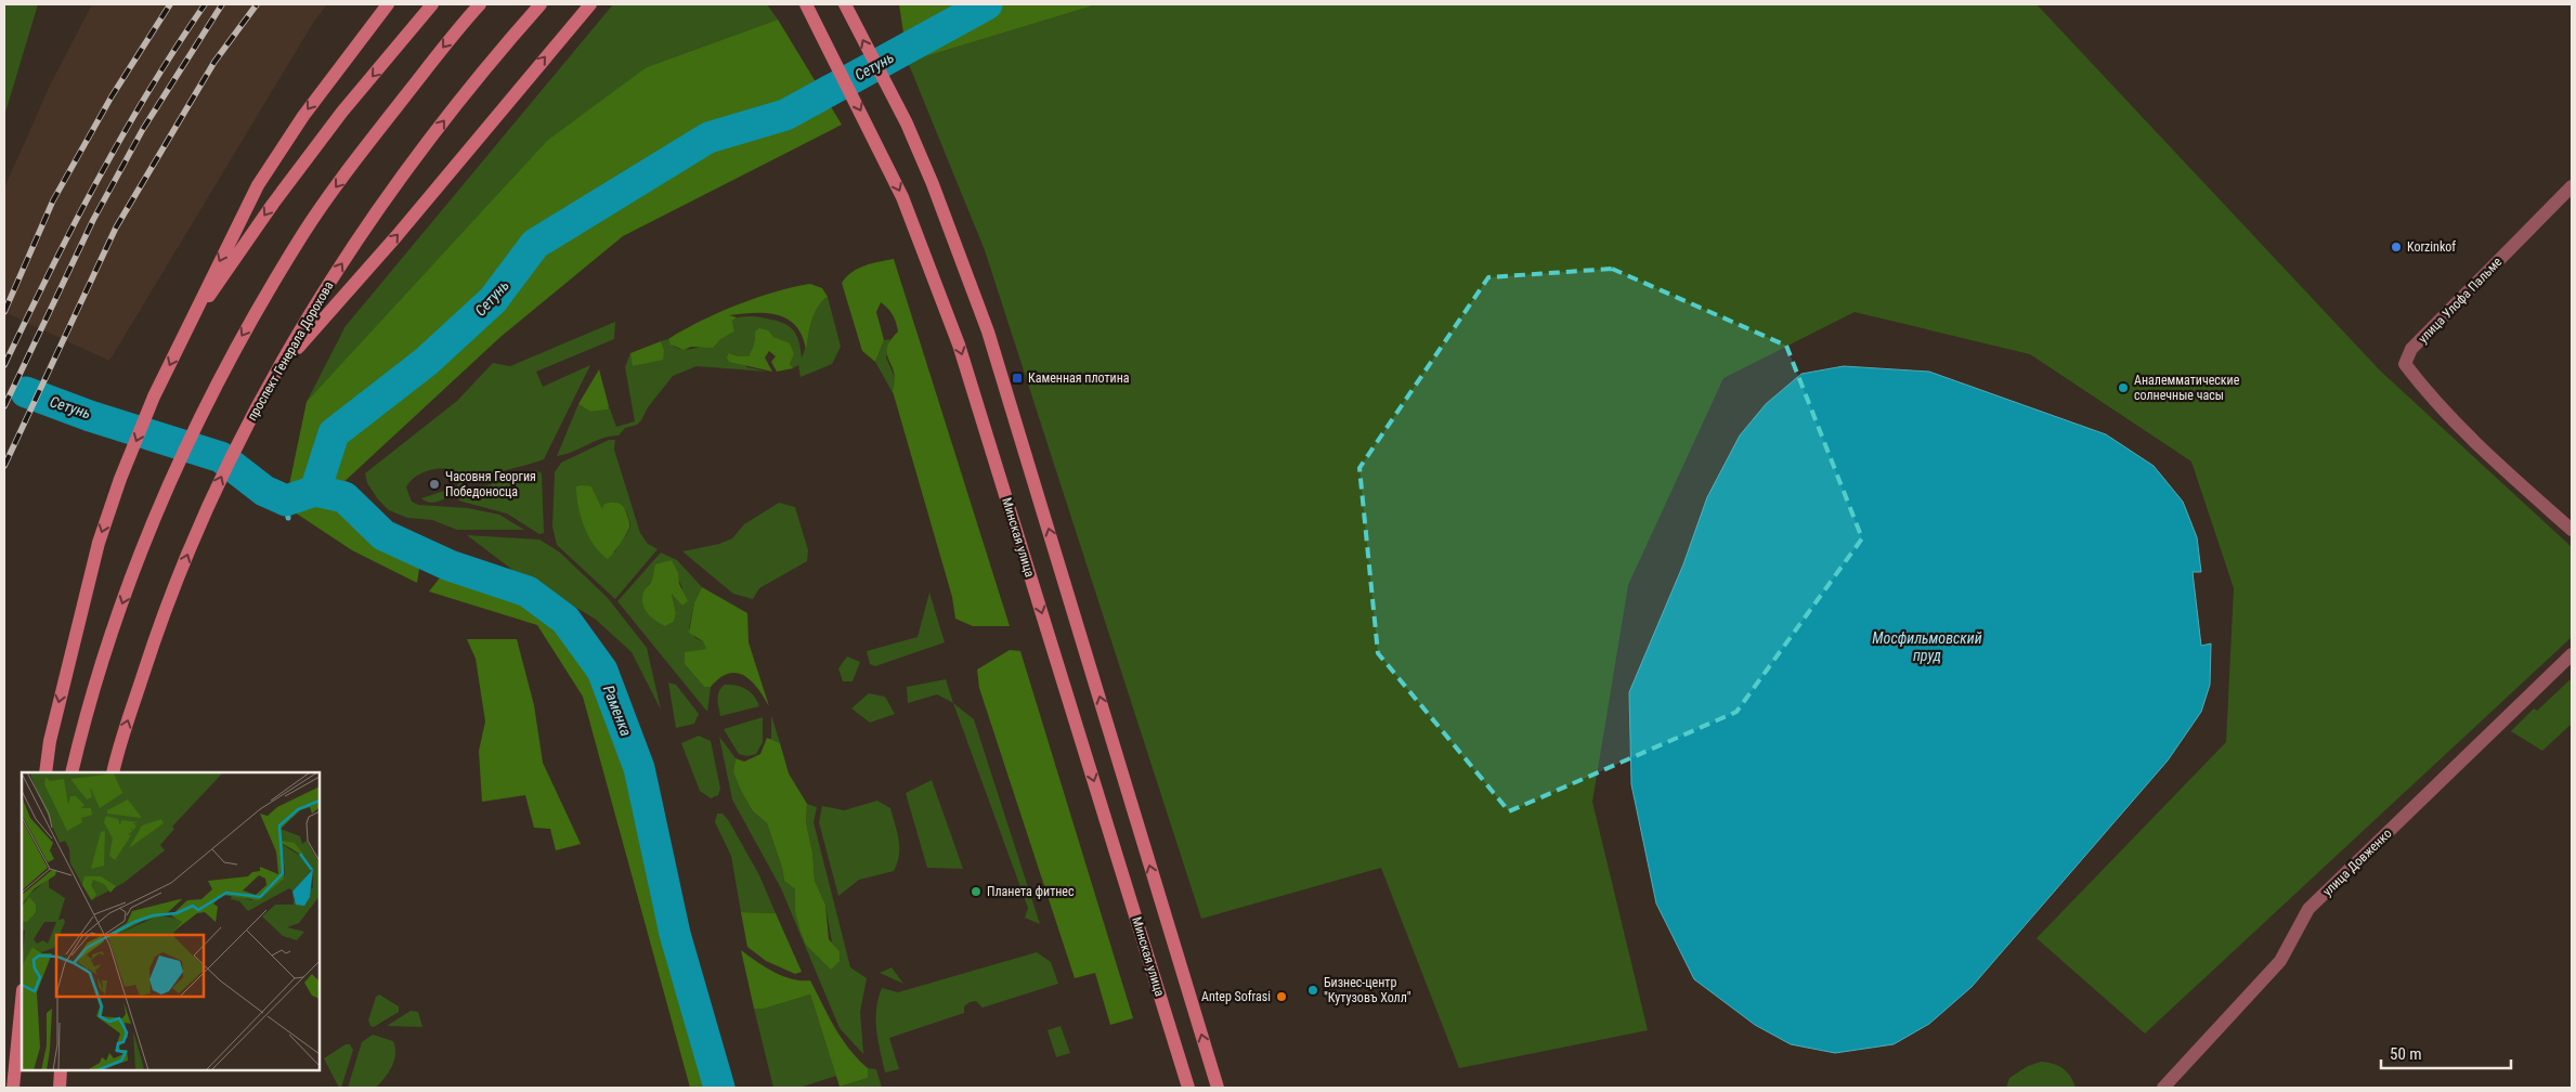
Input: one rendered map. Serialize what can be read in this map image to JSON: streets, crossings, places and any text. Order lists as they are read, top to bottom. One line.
{"streets":{"main road":["проспект Генерала Дорохова","Минская улица"],"street":["улица Улофа Пальме","улица Довженко"]},"water":["Сетунь","Мосфильмовский пруд","Раменка"],"places":{"other":["Korzinkof","Аналемматические солнечные часы","Часовня Георгия Победоносца","Планета фитнес","Бизнес-центр \"Кутузовъ Холл\"","Antep Sofrasi"],"transit":["Каменная плотина"]},"scale_bar":"50 m"}
